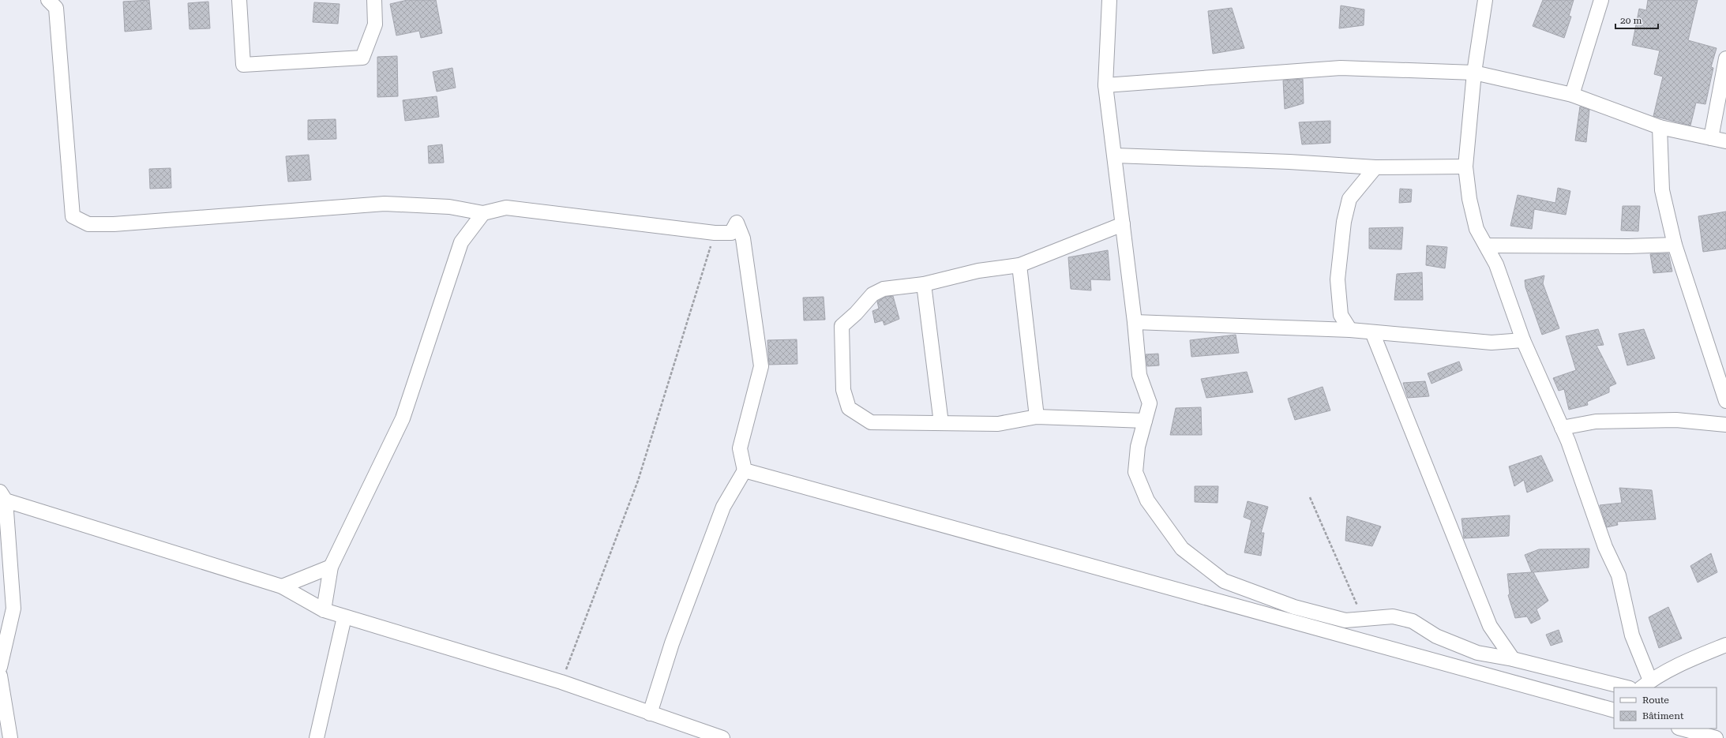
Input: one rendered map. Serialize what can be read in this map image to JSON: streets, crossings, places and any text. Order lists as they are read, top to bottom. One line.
{"legend":["Route","Bâtiment"],"scale_bar":"20 m"}
